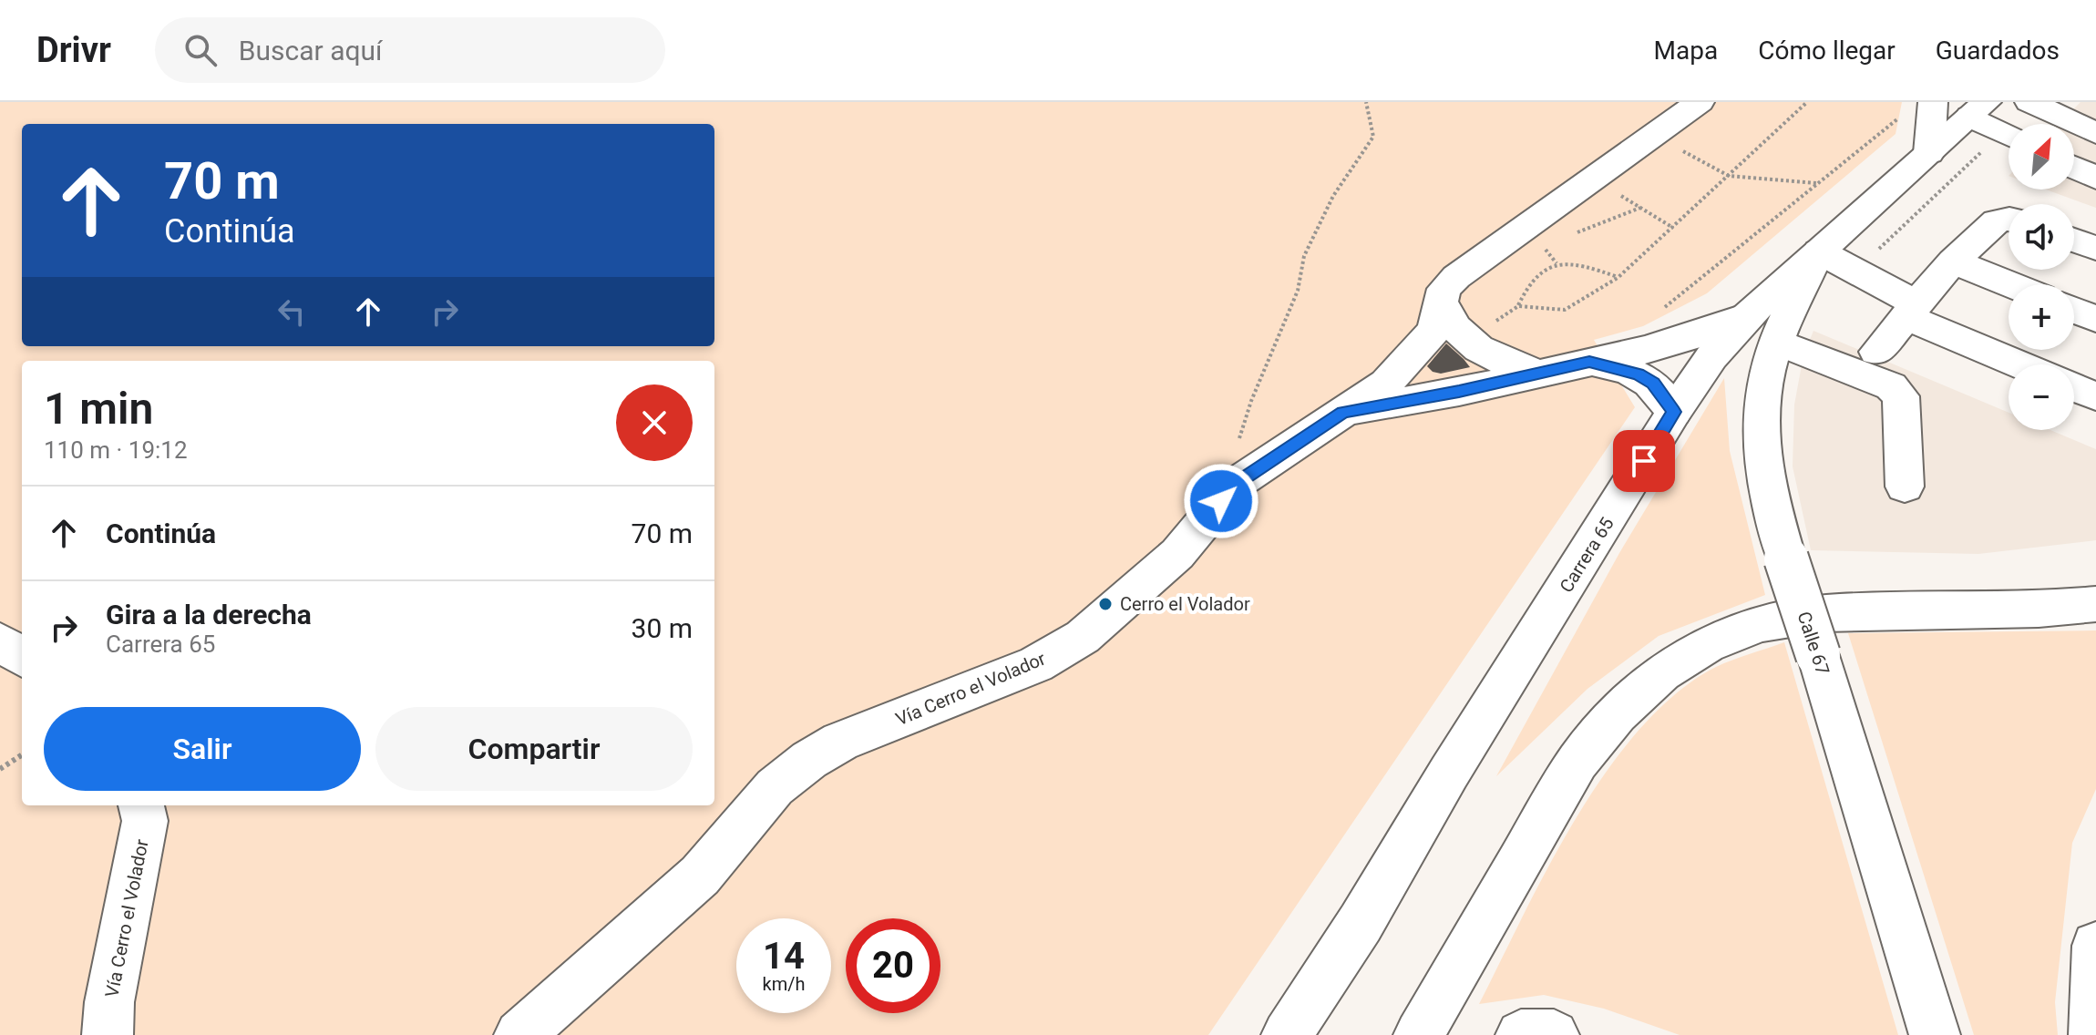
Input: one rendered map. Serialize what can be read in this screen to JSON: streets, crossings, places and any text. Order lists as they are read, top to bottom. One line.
{"streets":{"main road":["Carrera 65","Calle 67","Vía Cerro el Volador"]},"crossings":[["Carrera 65","Calle 67"],["Carrera 65","Vía Cerro el Volador"]],"places":["Cerro el Volador"],"north":"top right","page":{"header":"Drivr","search":"Buscar aquí","nav":["Mapa","Cómo llegar","Guardados"],"map_buttons":["+","−"],"turn":["70 m","Continúa"],"heading":["1 min","110 m · 19:12"],"list":[{"name":"Continúa","value":"70 m"},{"name":"Gira a la derecha","note":"Carrera 65","value":"30 m"}],"buttons":["Salir","Compartir"],"speed":"14 km/h","limit":"20"}}
